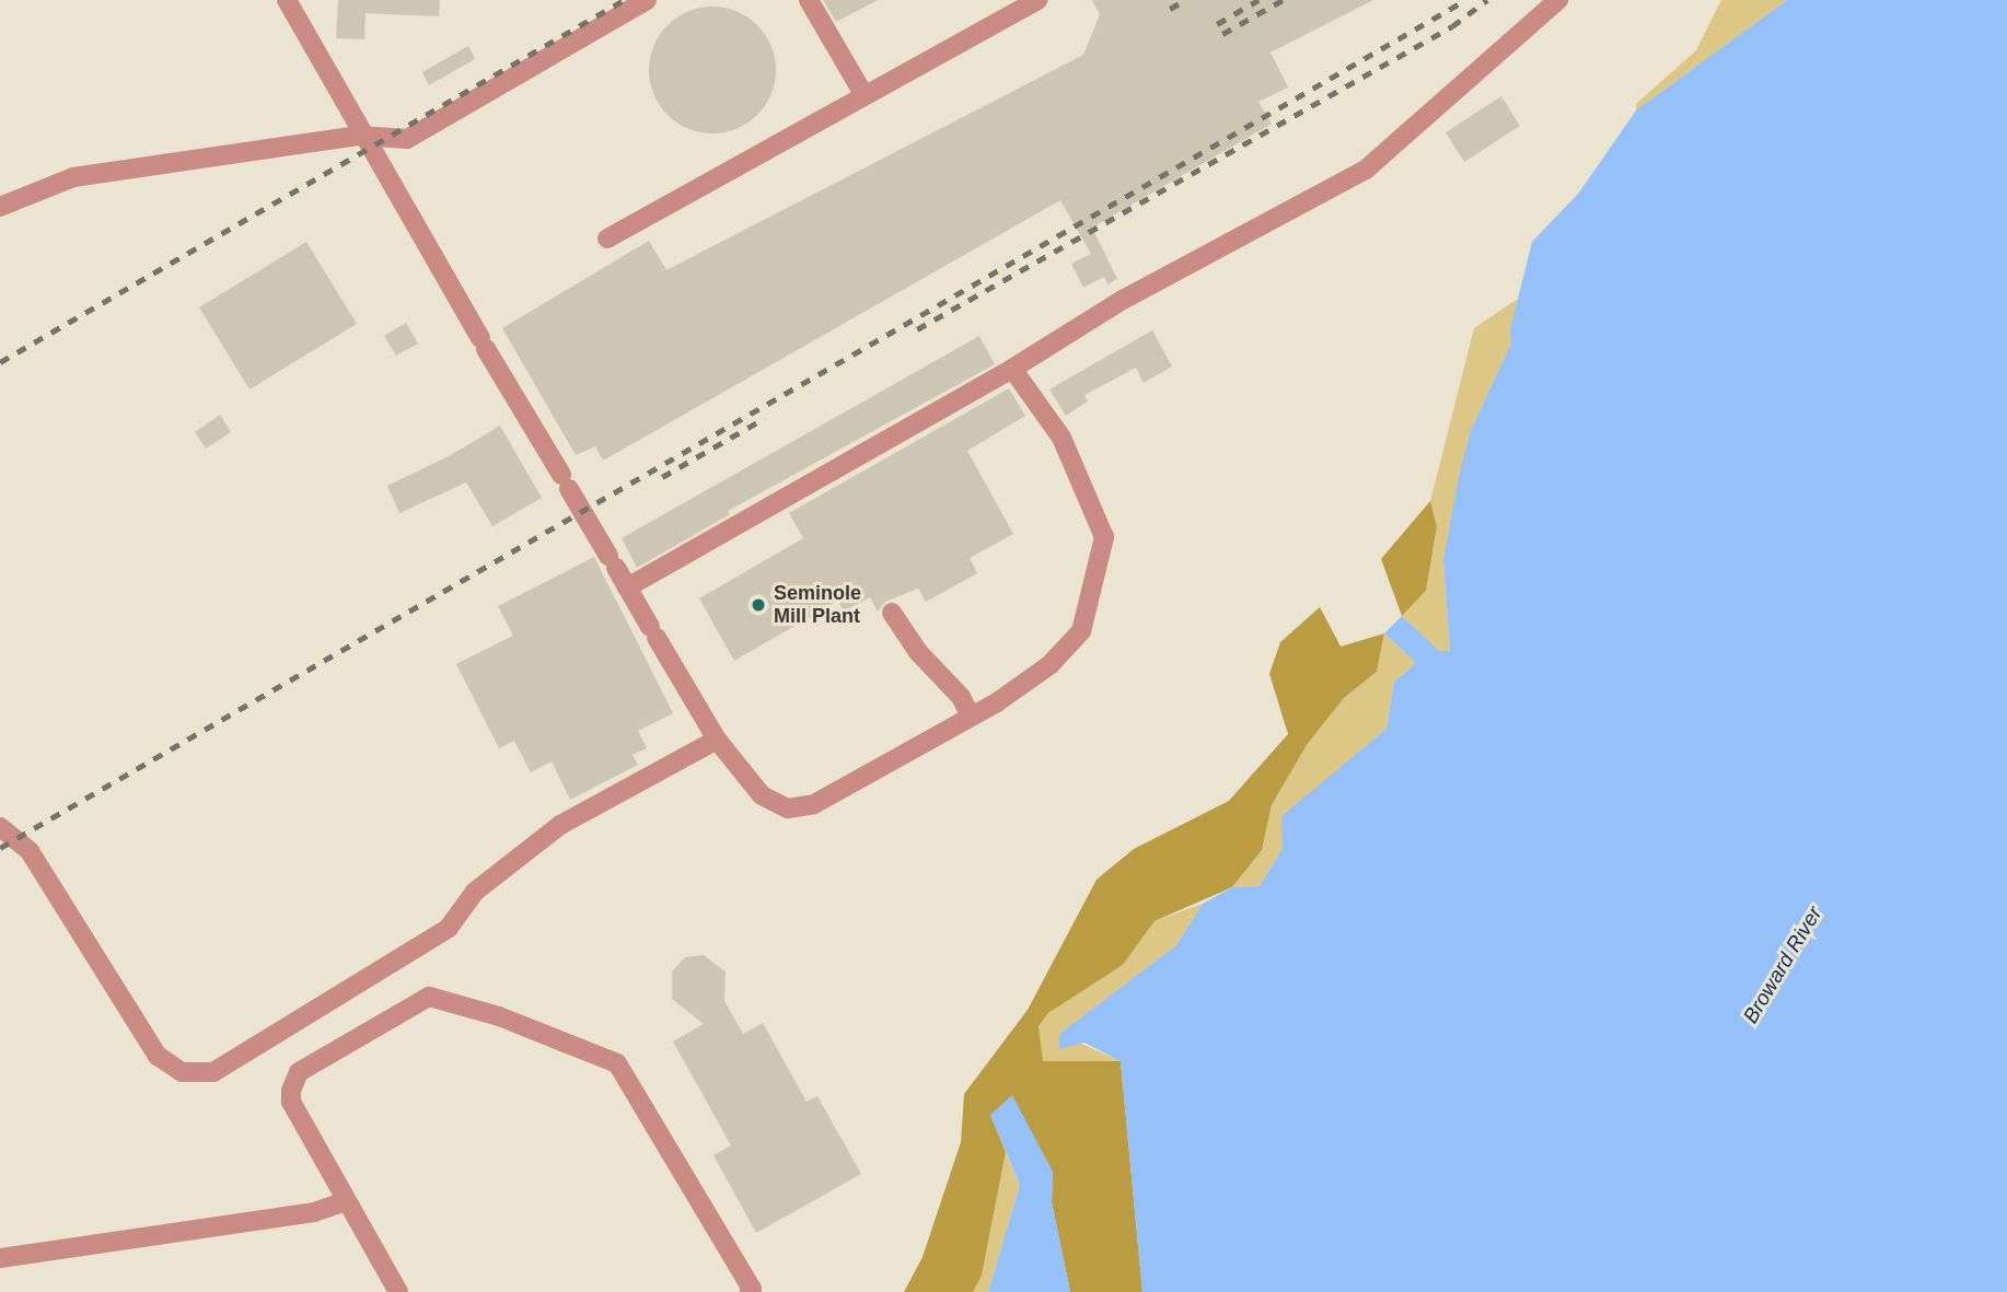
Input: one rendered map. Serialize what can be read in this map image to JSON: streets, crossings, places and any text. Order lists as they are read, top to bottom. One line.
{"water":["Broward River"],"places":["Seminole Mill Plant"]}
